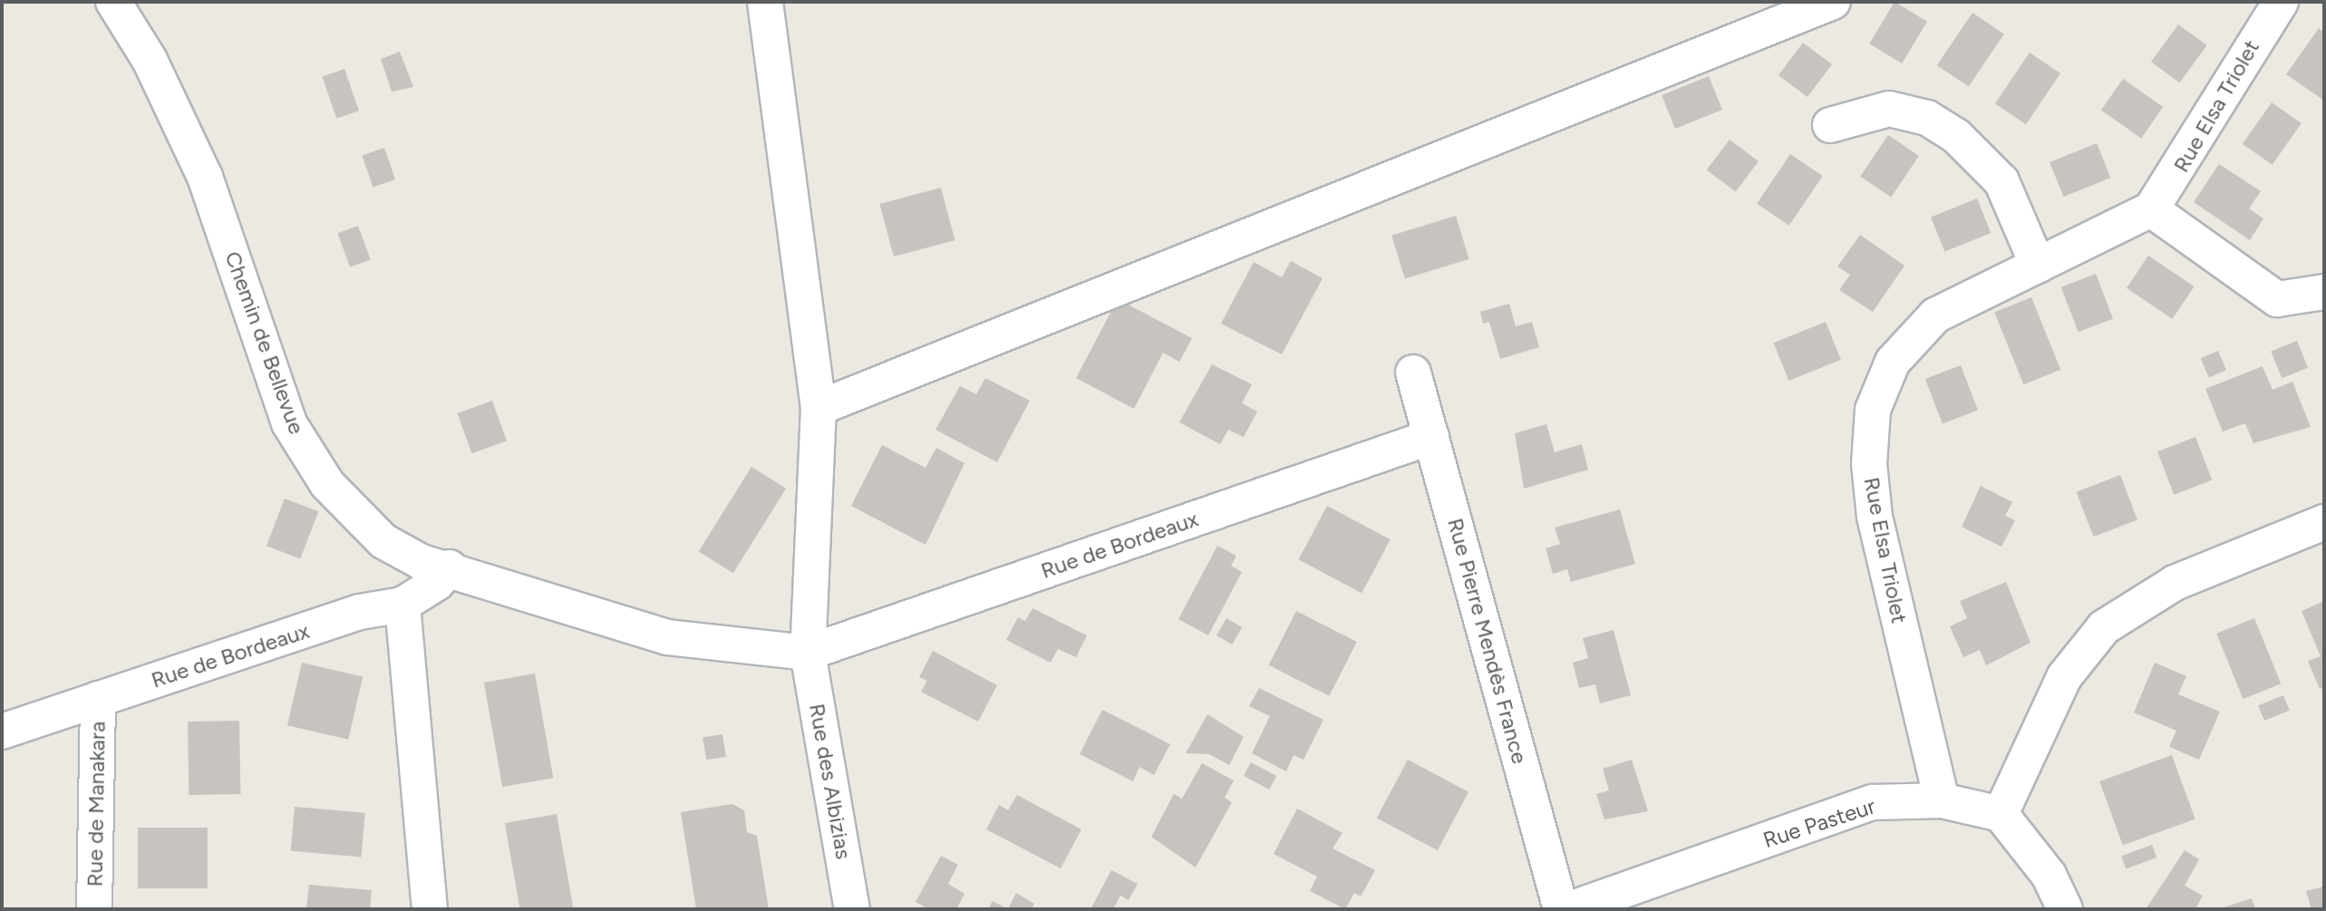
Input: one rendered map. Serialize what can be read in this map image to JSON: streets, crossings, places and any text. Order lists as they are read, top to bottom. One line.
{"streets":{"street":["Rue Elsa Triolet","Chemin de Bellevue","Rue de Bordeaux","Rue Pierre Mendès France","Rue des Albizias","Rue de Manakara","Rue Pasteur"]},"crossings":[["Rue Elsa Triolet","Rue Pasteur"],["Chemin de Bellevue","Rue de Bordeaux"],["Chemin de Bellevue","Rue des Albizias"],["Rue de Bordeaux","Rue Pierre Mendès France"],["Rue de Bordeaux","Rue des Albizias"],["Rue de Bordeaux","Rue de Manakara"]]}
